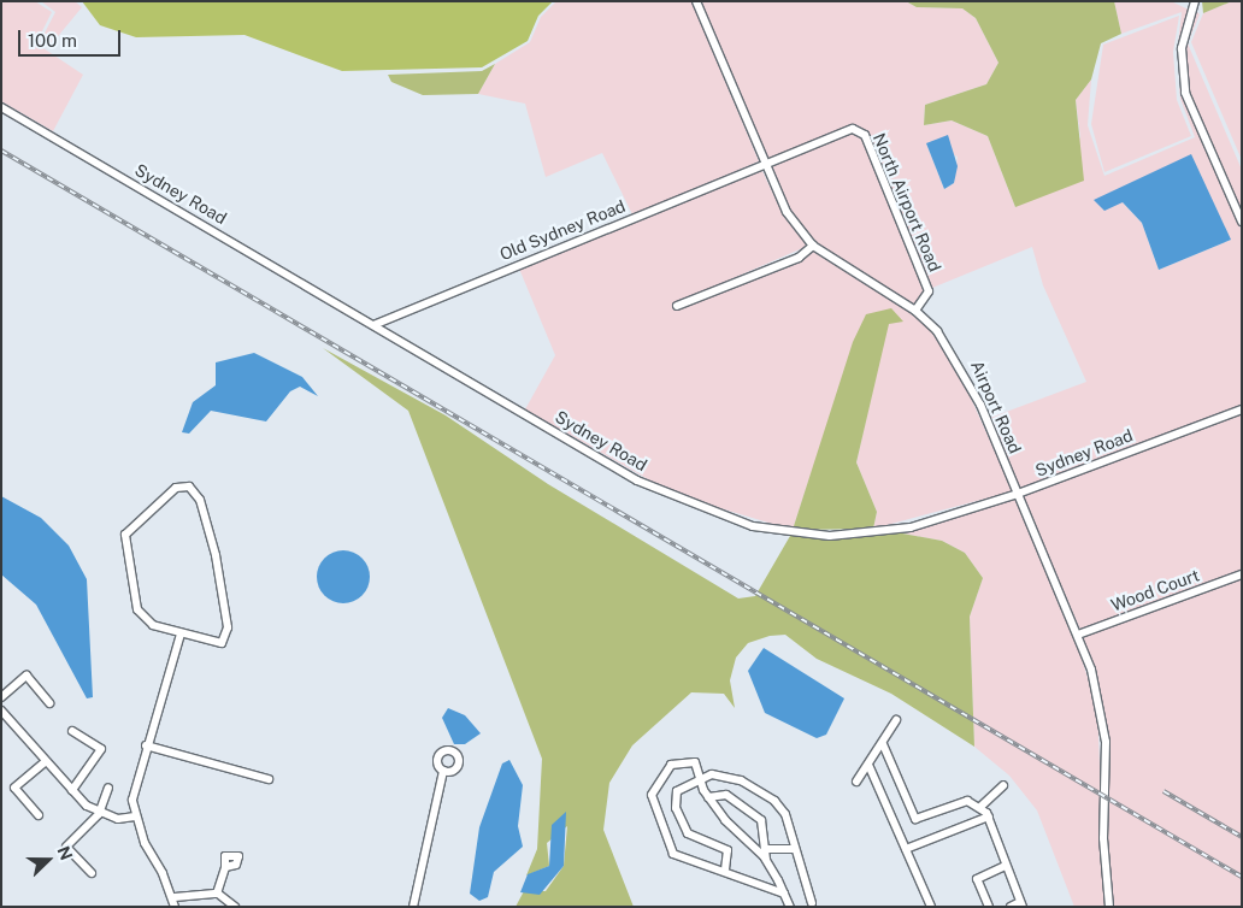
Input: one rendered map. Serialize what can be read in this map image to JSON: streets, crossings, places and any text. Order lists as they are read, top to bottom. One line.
{"streets":{"street":["Sydney Road","North Airport Road","Old Sydney Road","Airport Road","Wood Court"]},"crossings":[["Sydney Road","Old Sydney Road"],["Sydney Road","Airport Road"],["North Airport Road","Old Sydney Road"],["North Airport Road","Airport Road"],["Old Sydney Road","Airport Road"],["Airport Road","Wood Court"]],"scale_bar":"100 m","north":"right"}
